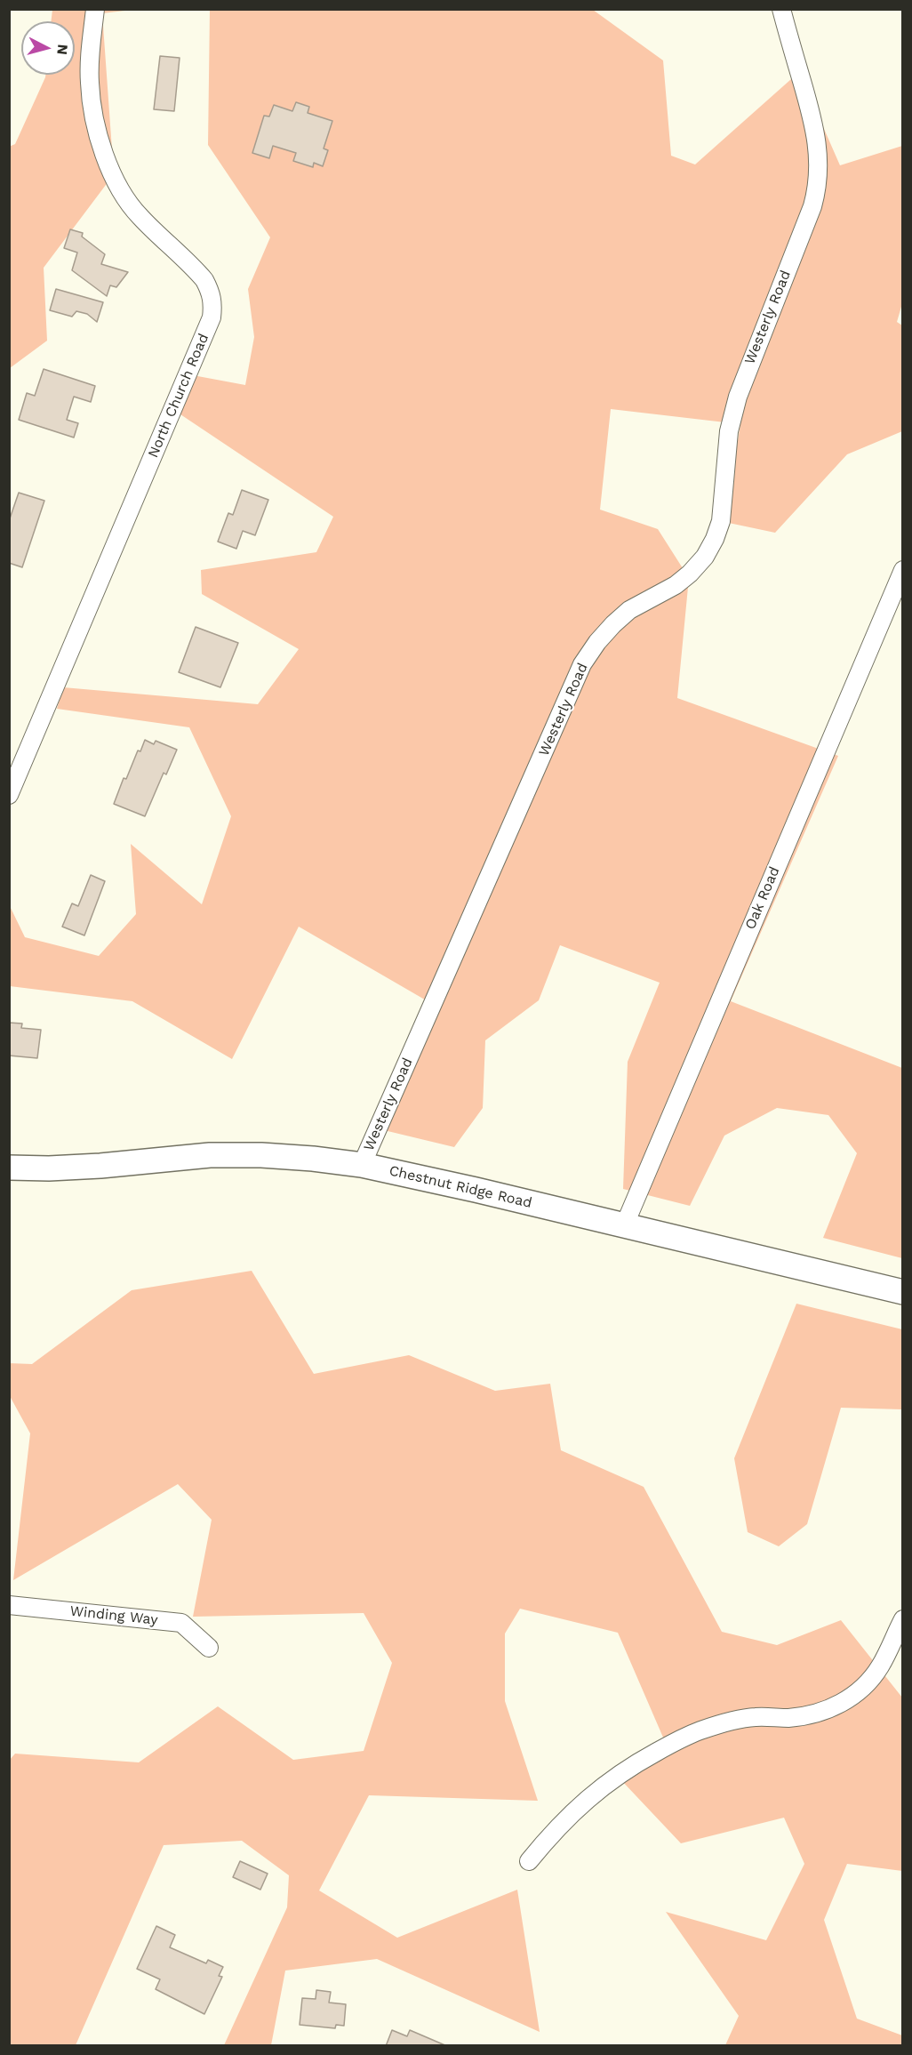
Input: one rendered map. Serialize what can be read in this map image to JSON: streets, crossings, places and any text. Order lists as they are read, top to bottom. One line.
{"streets":{"main road":["Chestnut Ridge Road"],"street":["Westerly Road","North Church Road","Oak Road","Winding Way"]},"crossings":[["Westerly Road","Chestnut Ridge Road"],["Oak Road","Chestnut Ridge Road"]],"north":"right"}
